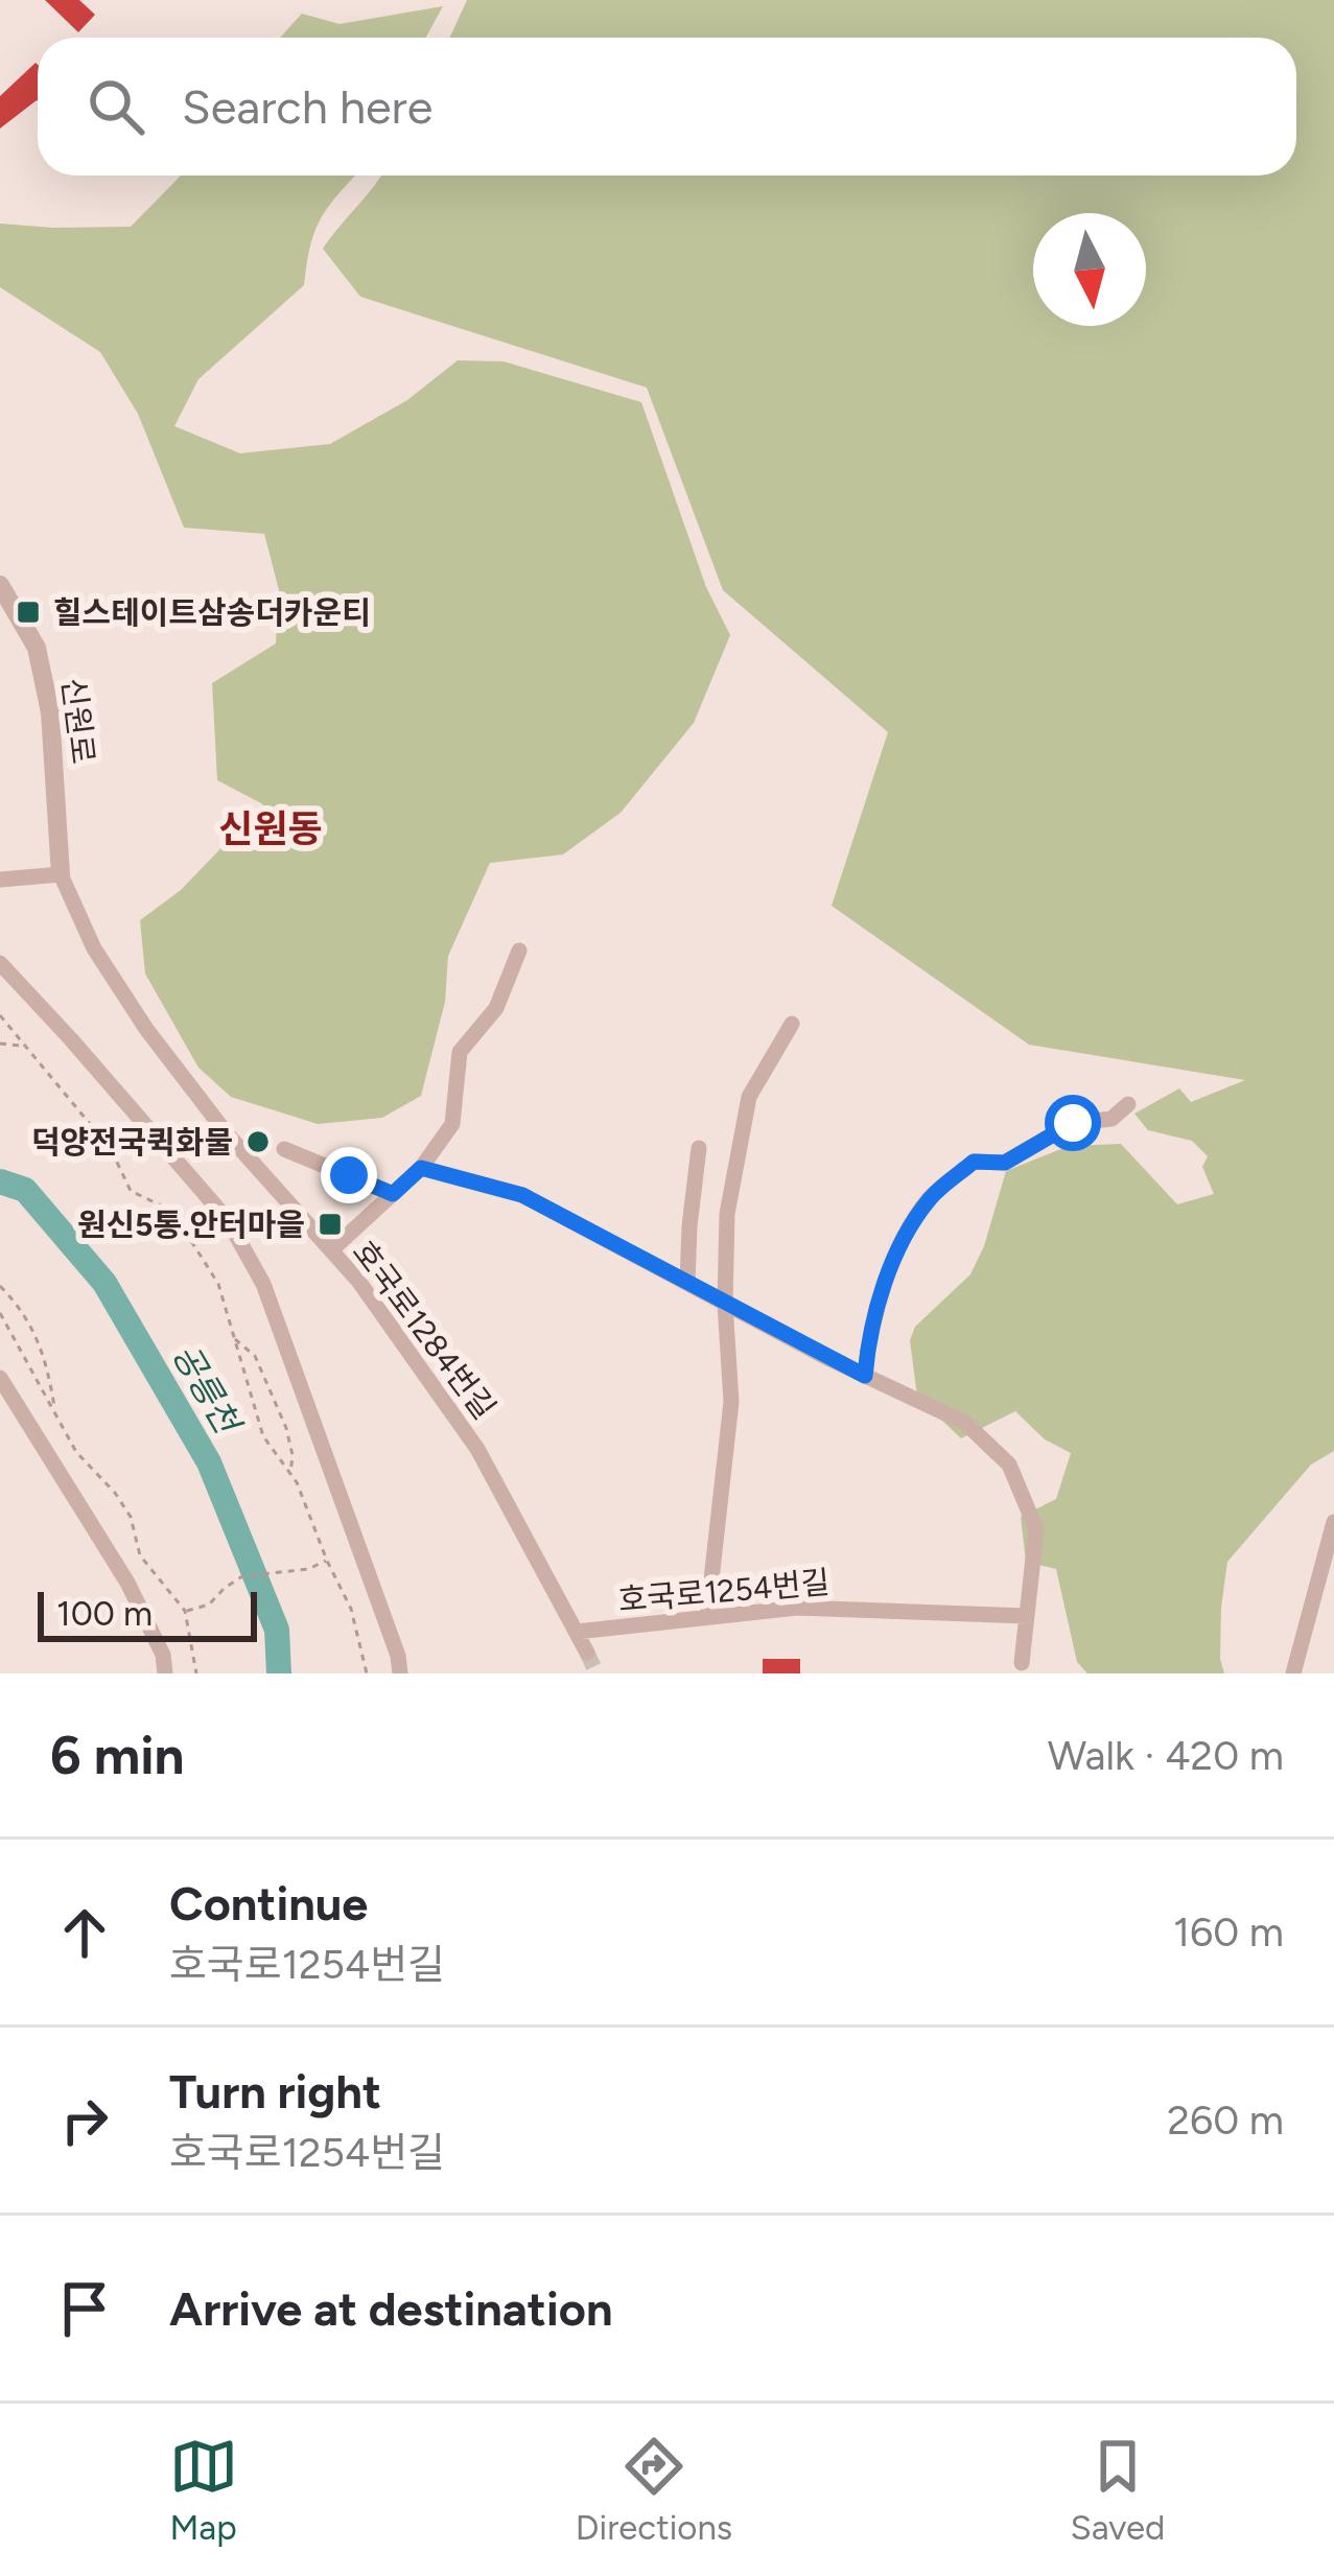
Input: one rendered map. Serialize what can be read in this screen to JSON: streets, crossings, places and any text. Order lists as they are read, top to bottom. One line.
{"streets":{"street":["신원로","호국로1284번길","호국로1254번길"]},"crossings":[["신원로","호국로1284번길"],["호국로1284번길","호국로1254번길"]],"districts":["신원동"],"water":["공릉천"],"places":{"transit":["힐스테이트삼송더카운티","원신5통.안터마을"],"other":["덕양전국퀵화물"]},"scale_bar":"100 m","north":"bottom","page":{"search":"Search here","scale":"100 m","heading":["6 min","Walk · 420 m"],"list":[["Continue","호국로1254번길","160 m"],["Turn right","호국로1254번길","260 m"],"Arrive at destination"],"nav":["Map","Directions","Saved"]}}
